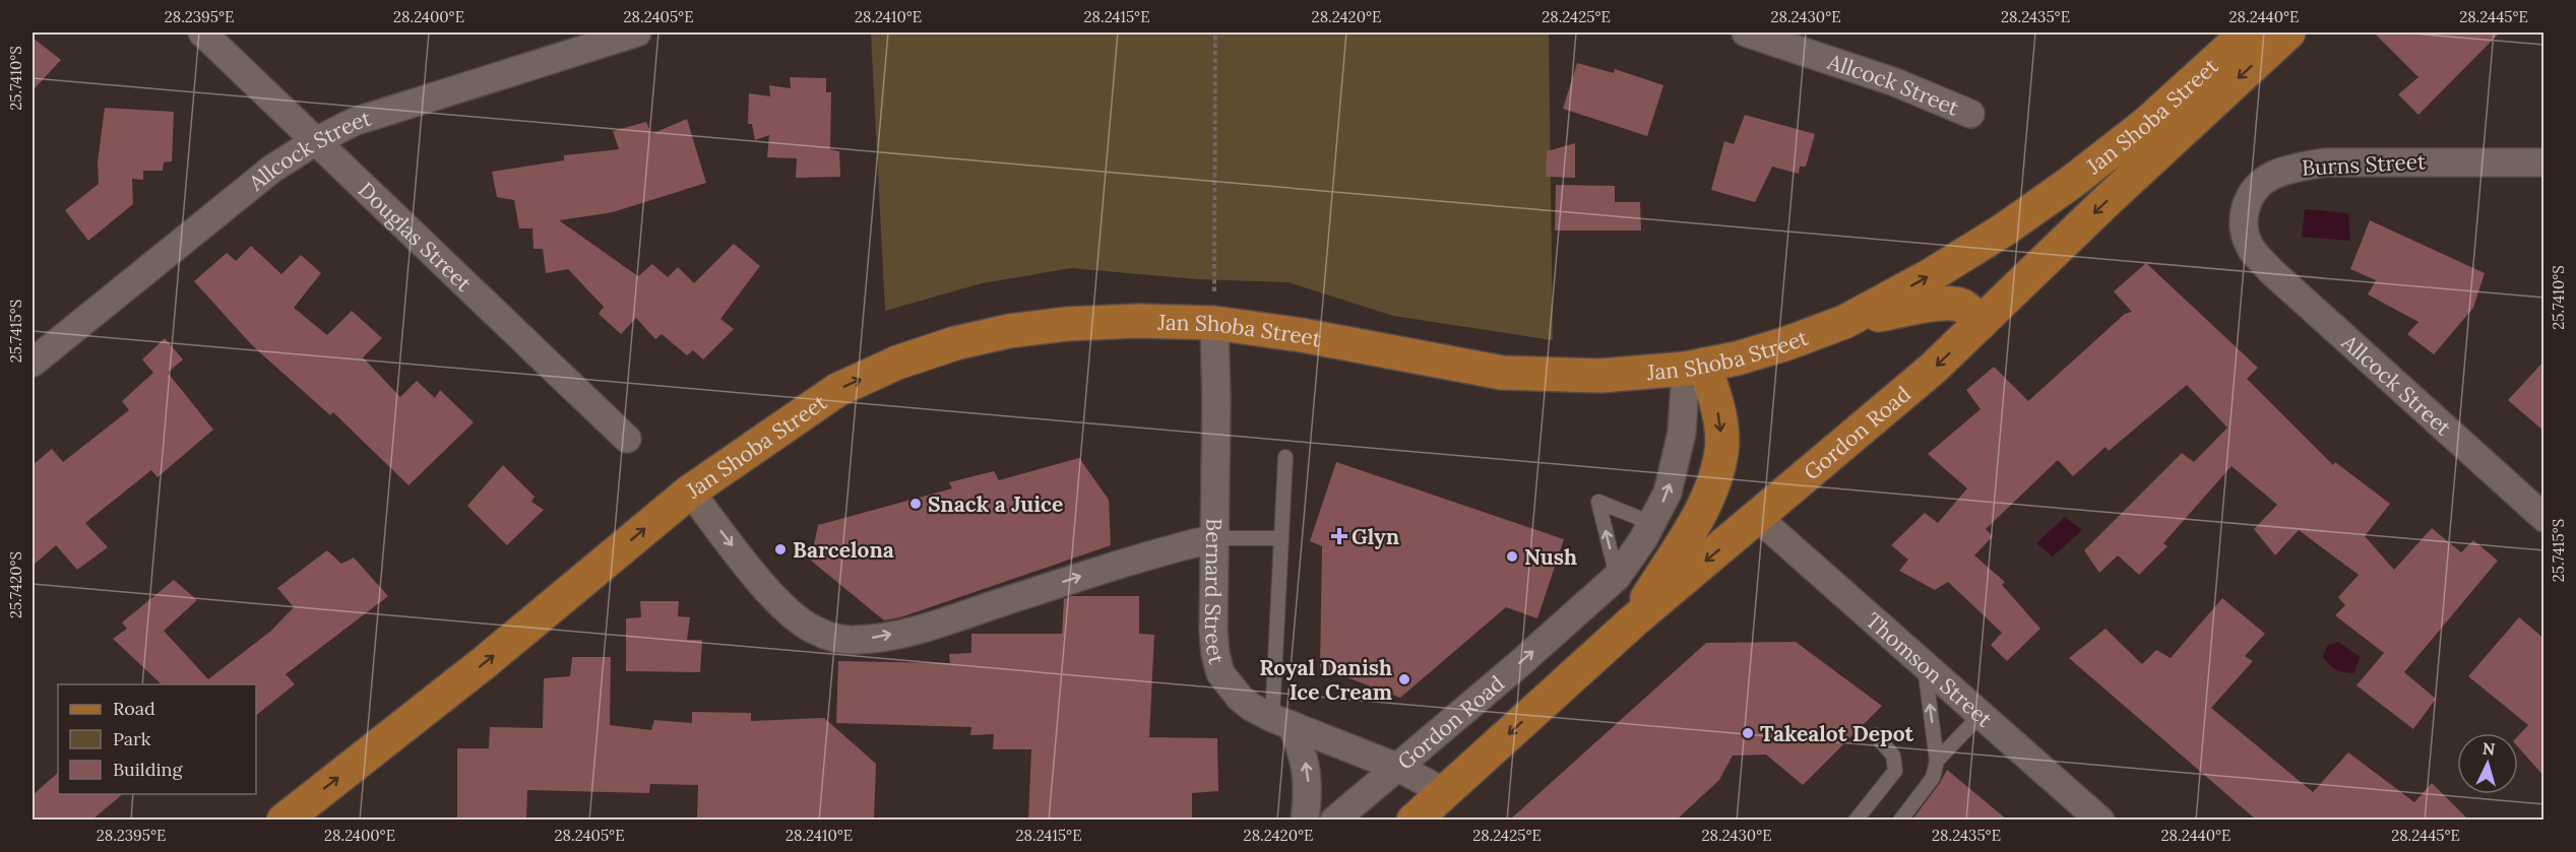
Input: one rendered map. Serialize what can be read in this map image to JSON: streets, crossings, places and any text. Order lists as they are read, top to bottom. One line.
{"streets":{"main road":["Jan Shoba Street","Gordon Road"],"street":["Allcock Street","Burns Street","Douglas Street","Bernard Street","Thomson Street"]},"crossings":[["Allcock Street","Burns Street"],["Allcock Street","Douglas Street"],["Jan Shoba Street","Gordon Road"],["Jan Shoba Street","Bernard Street"],["Gordon Road","Bernard Street"],["Gordon Road","Thomson Street"]],"one_way":["Jan Shoba Street"],"places":{"other":["Snack a Juice","Barcelona","Nush","Royal Danish Ice Cream","Takealot Depot"],"health":["Glyn"]},"legend":["Road","Park","Building"],"north":"top","coordinates":["28.2395°E","28.2400°E","28.2405°E","28.2410°E","28.2415°E","28.2420°E","28.2425°E","28.2430°E","28.2435°E","28.2440°E","28.2445°E","25.7410°S","25.7415°S","25.7420°S"]}
